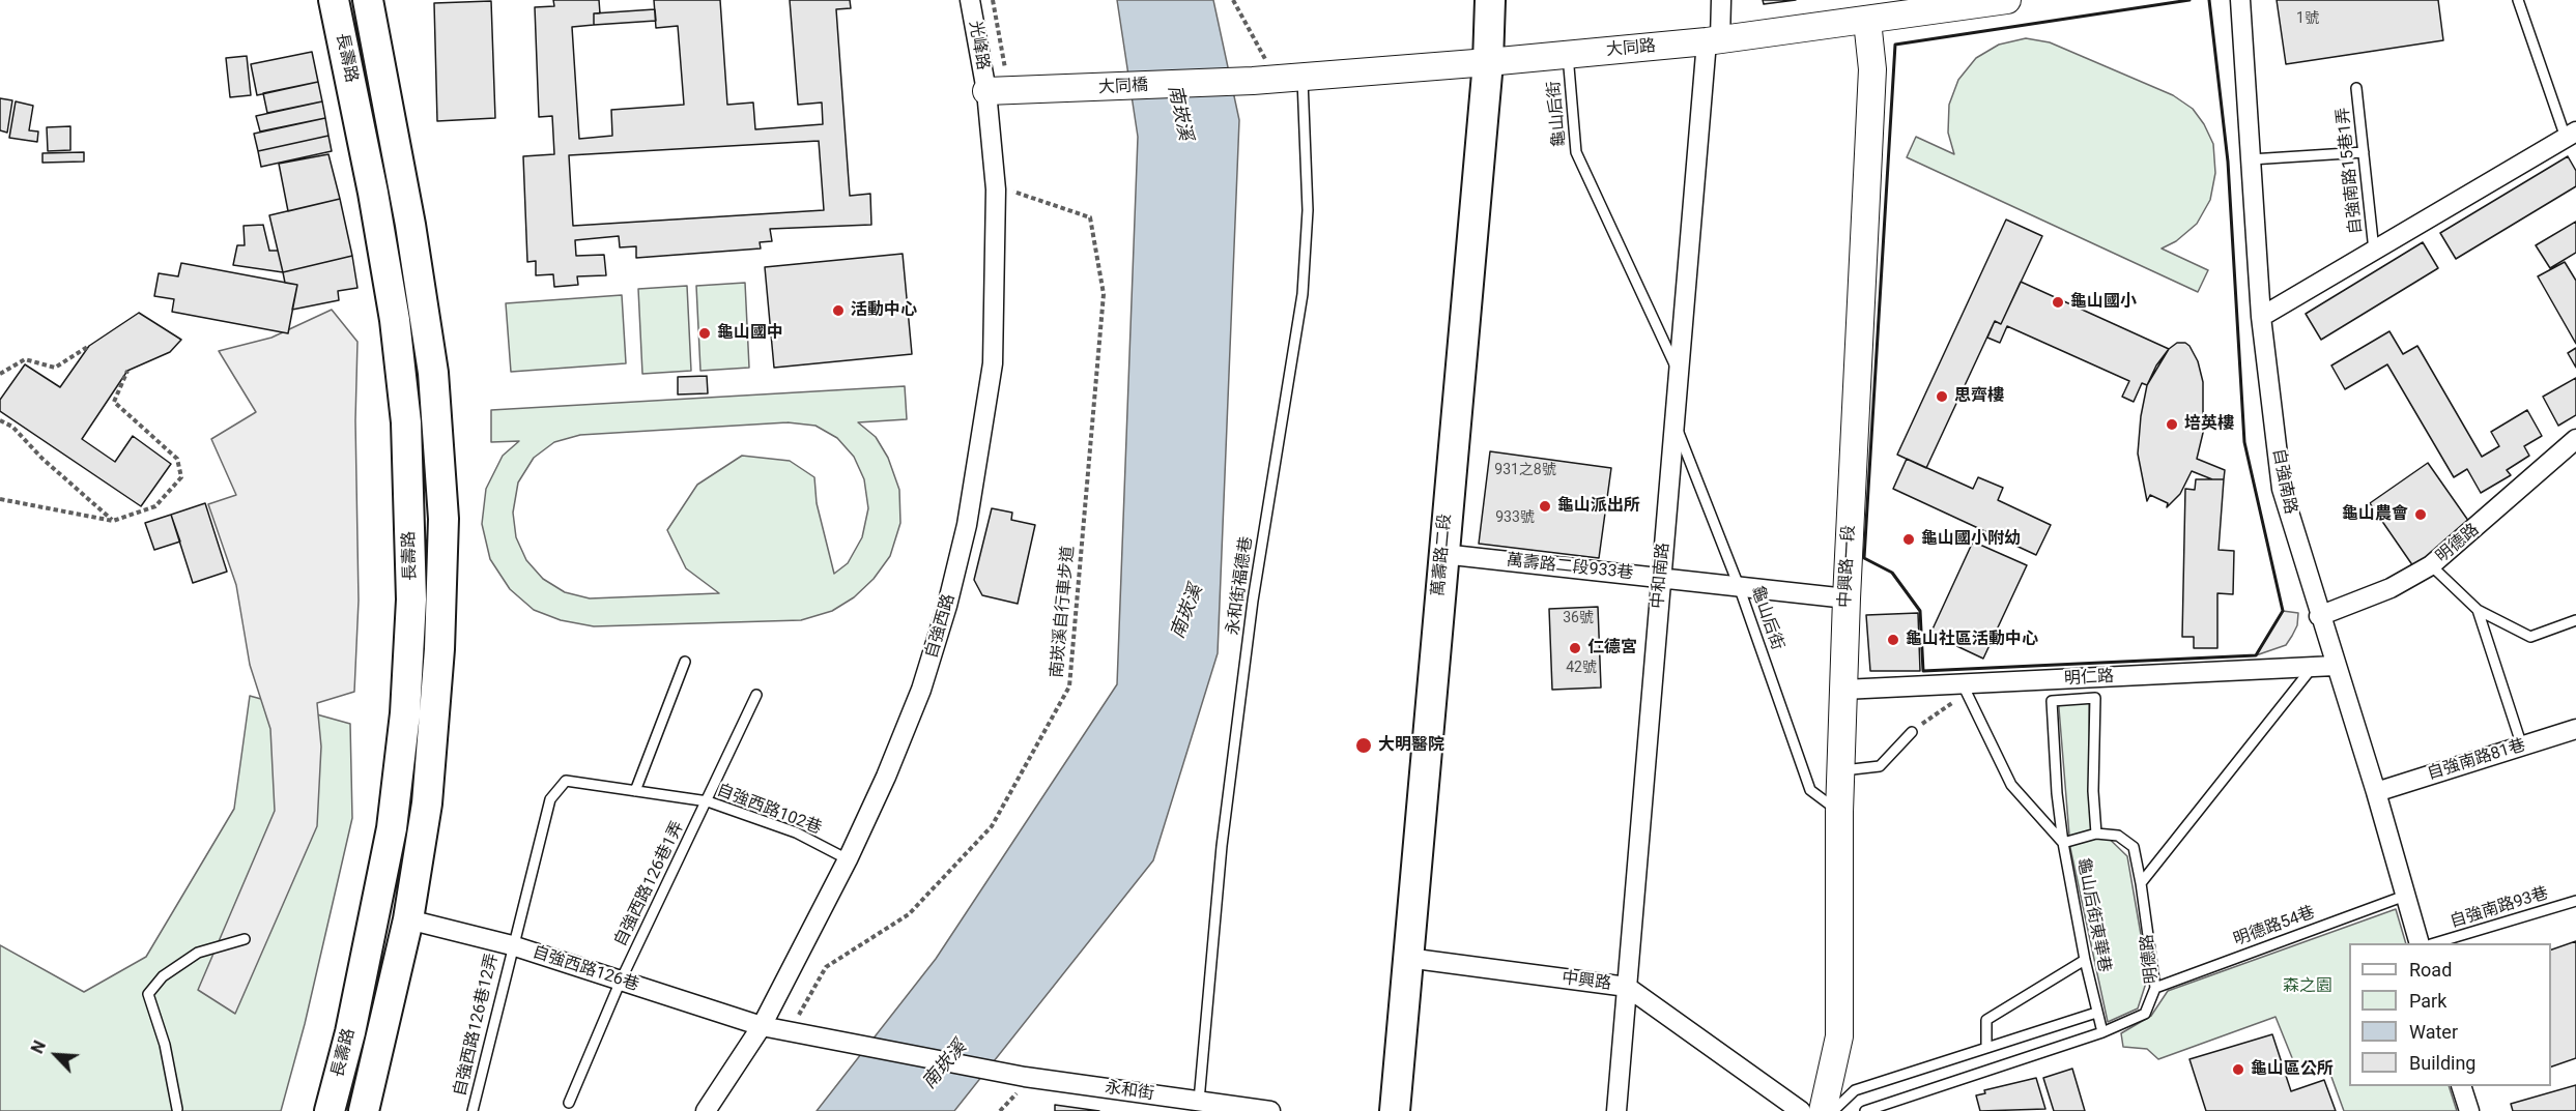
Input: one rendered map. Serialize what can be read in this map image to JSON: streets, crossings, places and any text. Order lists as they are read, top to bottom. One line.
{"streets":{"main road":["長壽路","萬壽路二段"],"street":["光峰路","大同路","大同橋","自強南路","明德路","中興路一段","萬壽路二段933巷","中和南路","自強西路","明仁路","自強南路81巷","自強西路126巷","中興路","永和街"],"lane":["龜山后街","自強南路15巷1弄","永和街福德巷","自強西路102巷","自強西路126巷1弄","自強南路93巷","龜山后街東華巷","明德路54巷","自強西路126巷12弄"],"path":["南崁溪自行車步道"]},"crossings":[["光峰路","大同橋"],["光峰路","自強西路"],["大同路","大同橋"],["大同路","龜山后街"],["大同路","萬壽路二段"],["大同路","中興路一段"],["大同路","中和南路"],["大同路","永和街福德巷"],["長壽路","自強西路126巷"],["大同橋","自強西路"],["龜山后街","中興路一段"],["龜山后街","萬壽路二段933巷"],["龜山后街","中和南路"],["自強南路","明德路"],["自強南路","明仁路"],["自強南路","自強南路81巷"],["自強南路","明德路54巷"],["明德路","龜山后街東華巷"],["明德路","明德路54巷"],["萬壽路二段","萬壽路二段933巷"],["萬壽路二段","中興路"],["中興路一段","萬壽路二段933巷"],["中興路一段","明仁路"],["萬壽路二段933巷","中和南路"],["中和南路","中興路"],["永和街福德巷","永和街"],["自強西路","自強西路102巷"],["自強西路","自強西路126巷"],["自強西路","永和街"],["明仁路","龜山后街東華巷"],["自強西路102巷","自強西路126巷1弄"],["自強西路102巷","自強西路126巷12弄"],["自強西路126巷1弄","自強西路126巷"],["自強西路126巷","自強西路126巷12弄"],["自強西路126巷","永和街"]],"water":["南崁溪"],"parks":["森之園"],"places":["龜山國小","活動中心","龜山國中","思齊樓","培英樓","龜山派出所","龜山農會","龜山國小附幼","龜山社區活動中心","仁德宮","大明醫院","龜山區公所"],"house_numbers":["1號","931之8號","933號","36號","42號"],"legend":["Road","Park","Water","Building"],"north":"top left"}
